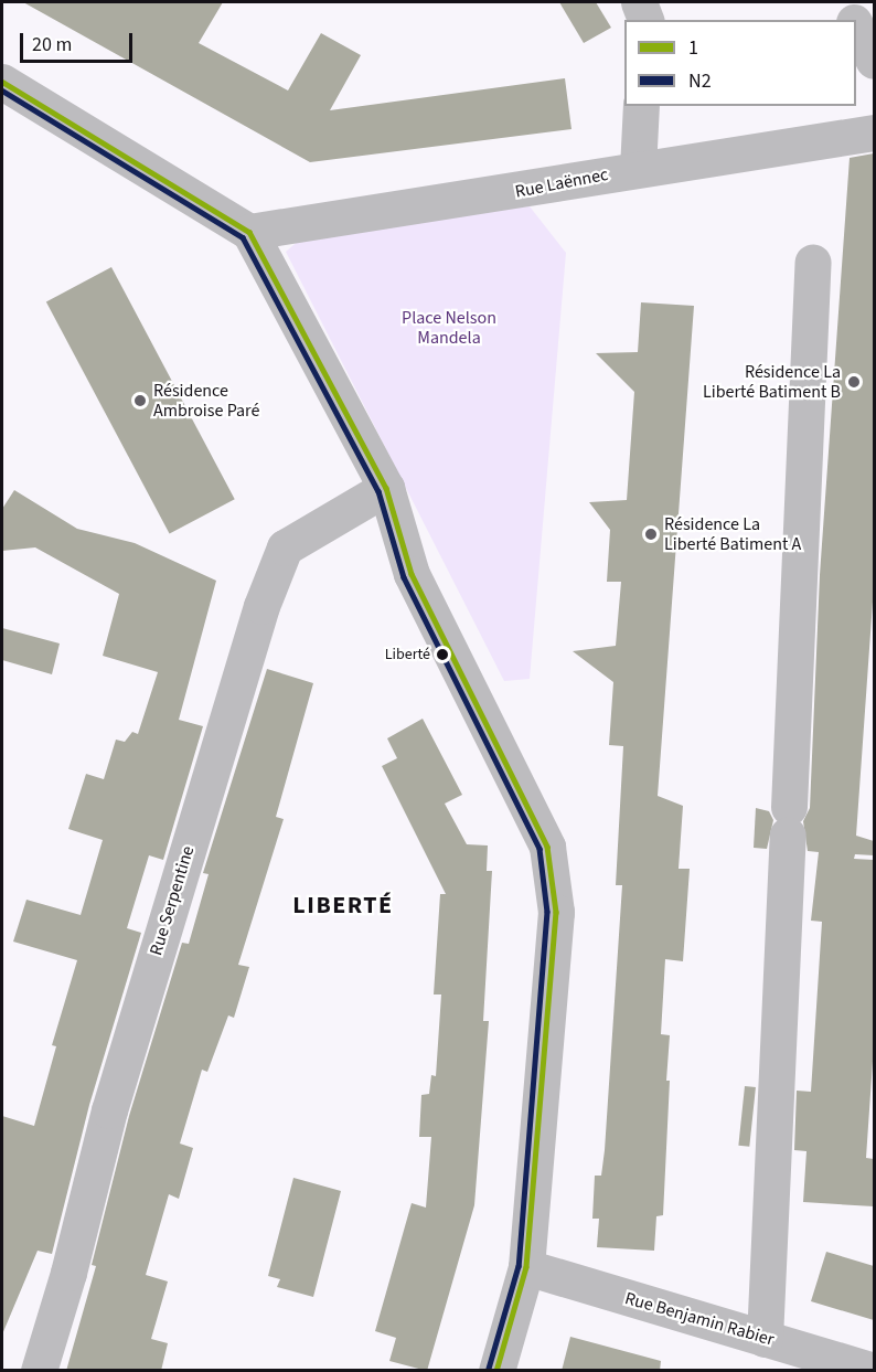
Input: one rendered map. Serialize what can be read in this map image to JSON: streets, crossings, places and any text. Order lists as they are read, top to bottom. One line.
{"streets":{"street":["Rue Laënnec","Rue Serpentine","Rue Benjamin Rabier"]},"districts":["LIBERTÉ"],"parks":["Place Nelson Mandela"],"places":["Résidence La Liberté Batiment B","Résidence Ambroise Paré","Résidence La Liberté Batiment A","Liberté"],"lines":["transit line 1","transit line N2"],"legend":["1","N2"],"scale_bar":"20 m"}
